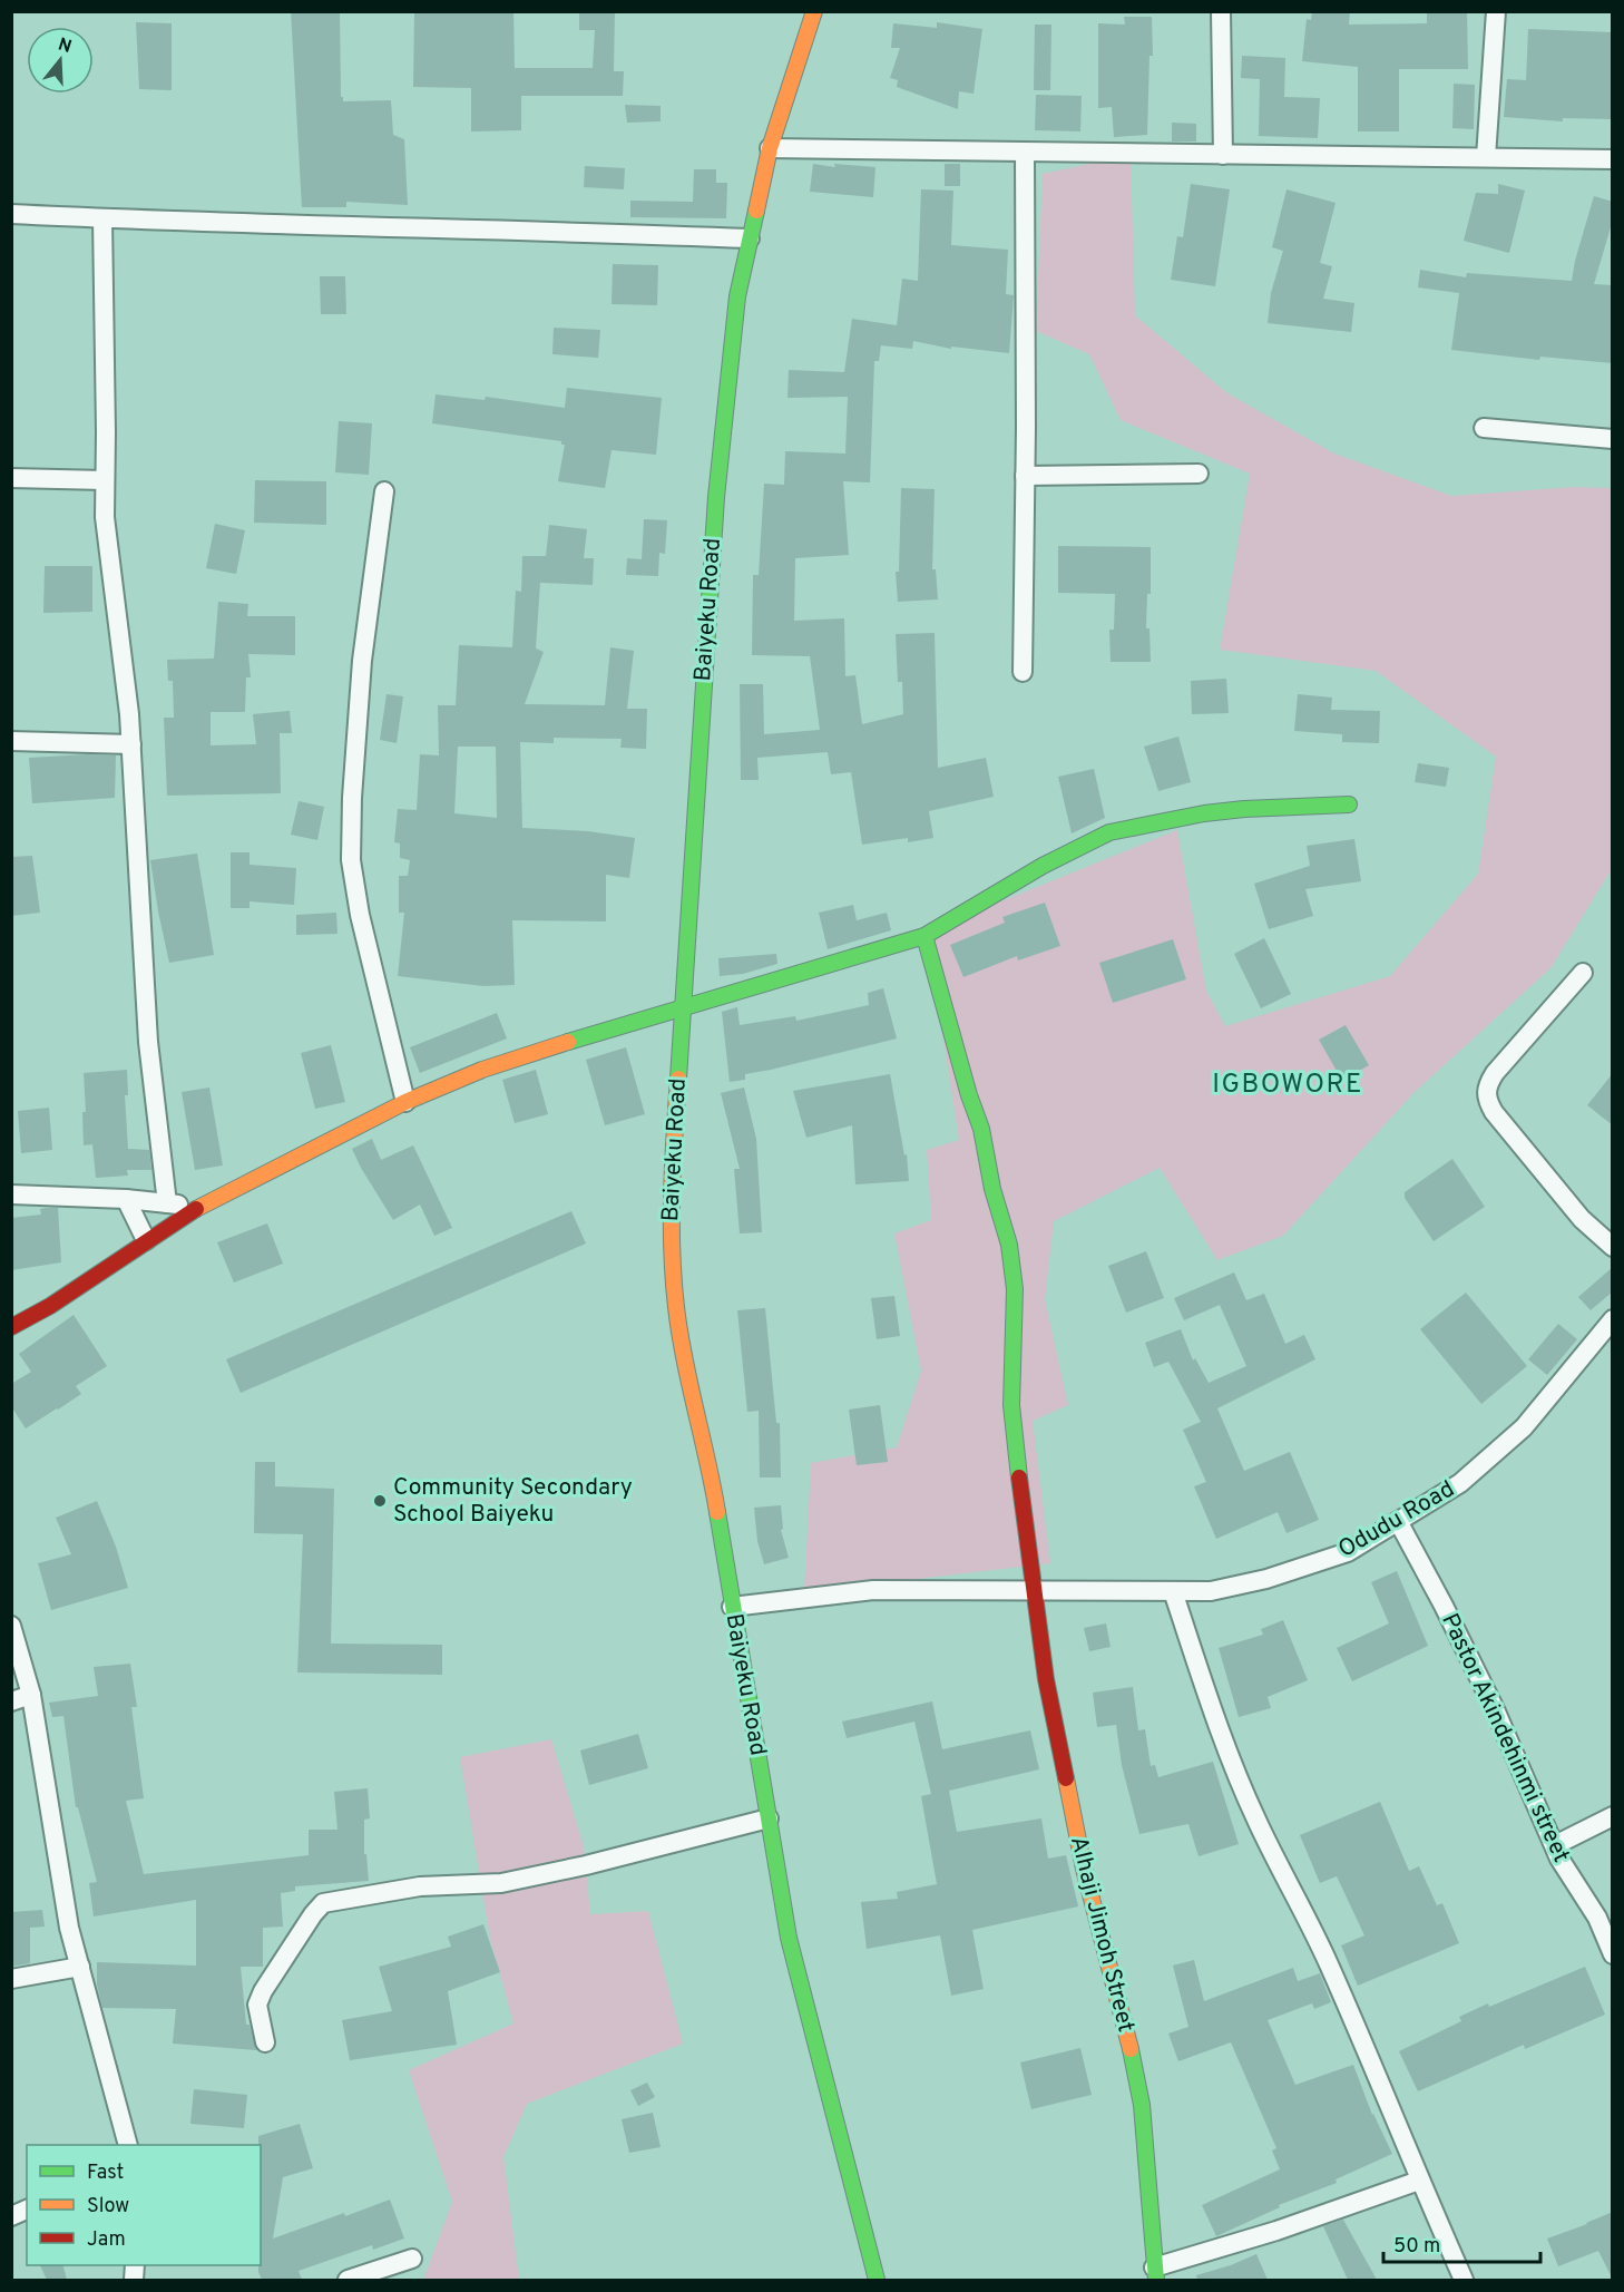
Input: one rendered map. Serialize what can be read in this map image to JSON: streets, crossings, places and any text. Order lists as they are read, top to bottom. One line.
{"streets":{"street":["Baiyeku Road","Odudu Road","Pastor Akindehinmi street","Alhaji Jimoh Street"]},"crossings":[["Baiyeku Road","Odudu Road"],["Odudu Road","Pastor Akindehinmi street"],["Odudu Road","Alhaji Jimoh Street"]],"districts":["IGBOWORE"],"places":["Community Secondary School Baiyeku"],"legend":["Fast","Slow","Jam"],"scale_bar":"50 m","north":"top"}
